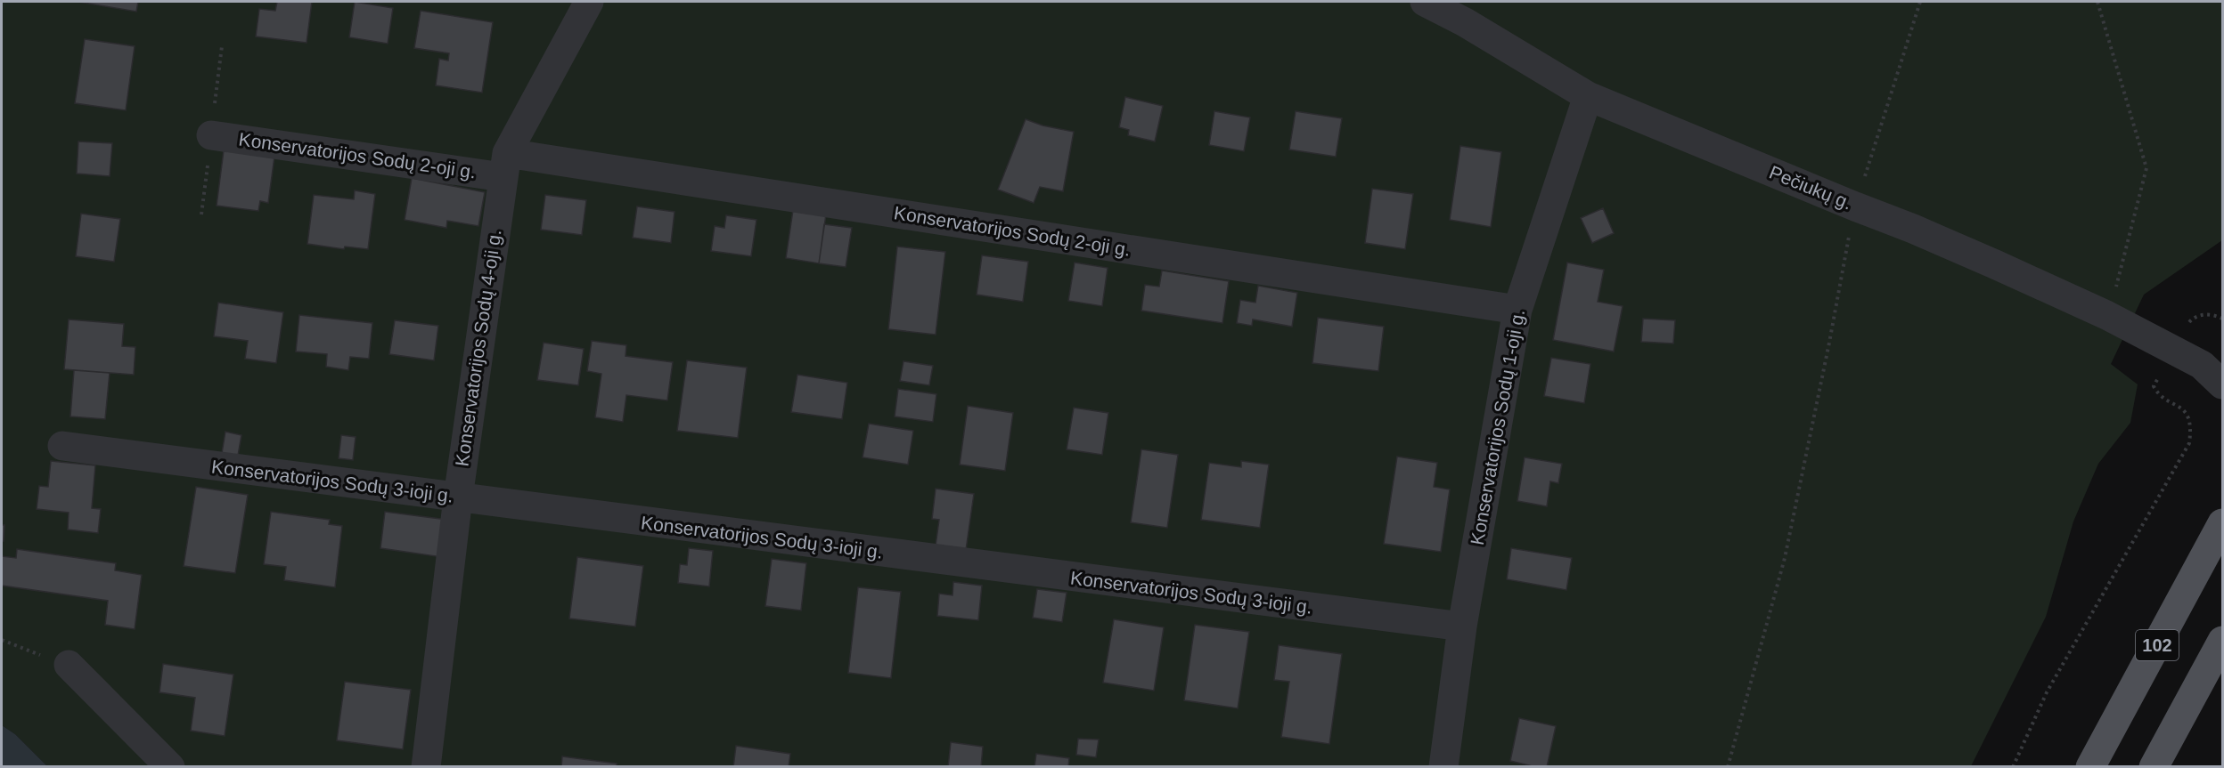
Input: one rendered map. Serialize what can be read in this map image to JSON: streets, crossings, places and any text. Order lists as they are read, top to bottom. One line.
{"streets":{"main road":["102"],"street":["Konservatorijos Sodų 2-oji g.","Pečiukų g.","Konservatorijos Sodų 4-oji g.","Konservatorijos Sodų 1-oji g.","Konservatorijos Sodų 3-ioji g."]},"crossings":[["Konservatorijos Sodų 2-oji g.","Konservatorijos Sodų 4-oji g."],["Konservatorijos Sodų 2-oji g.","Konservatorijos Sodų 1-oji g."],["Pečiukų g.","Konservatorijos Sodų 1-oji g."],["Konservatorijos Sodų 4-oji g.","Konservatorijos Sodų 3-ioji g."],["Konservatorijos Sodų 1-oji g.","Konservatorijos Sodų 3-ioji g."]]}
